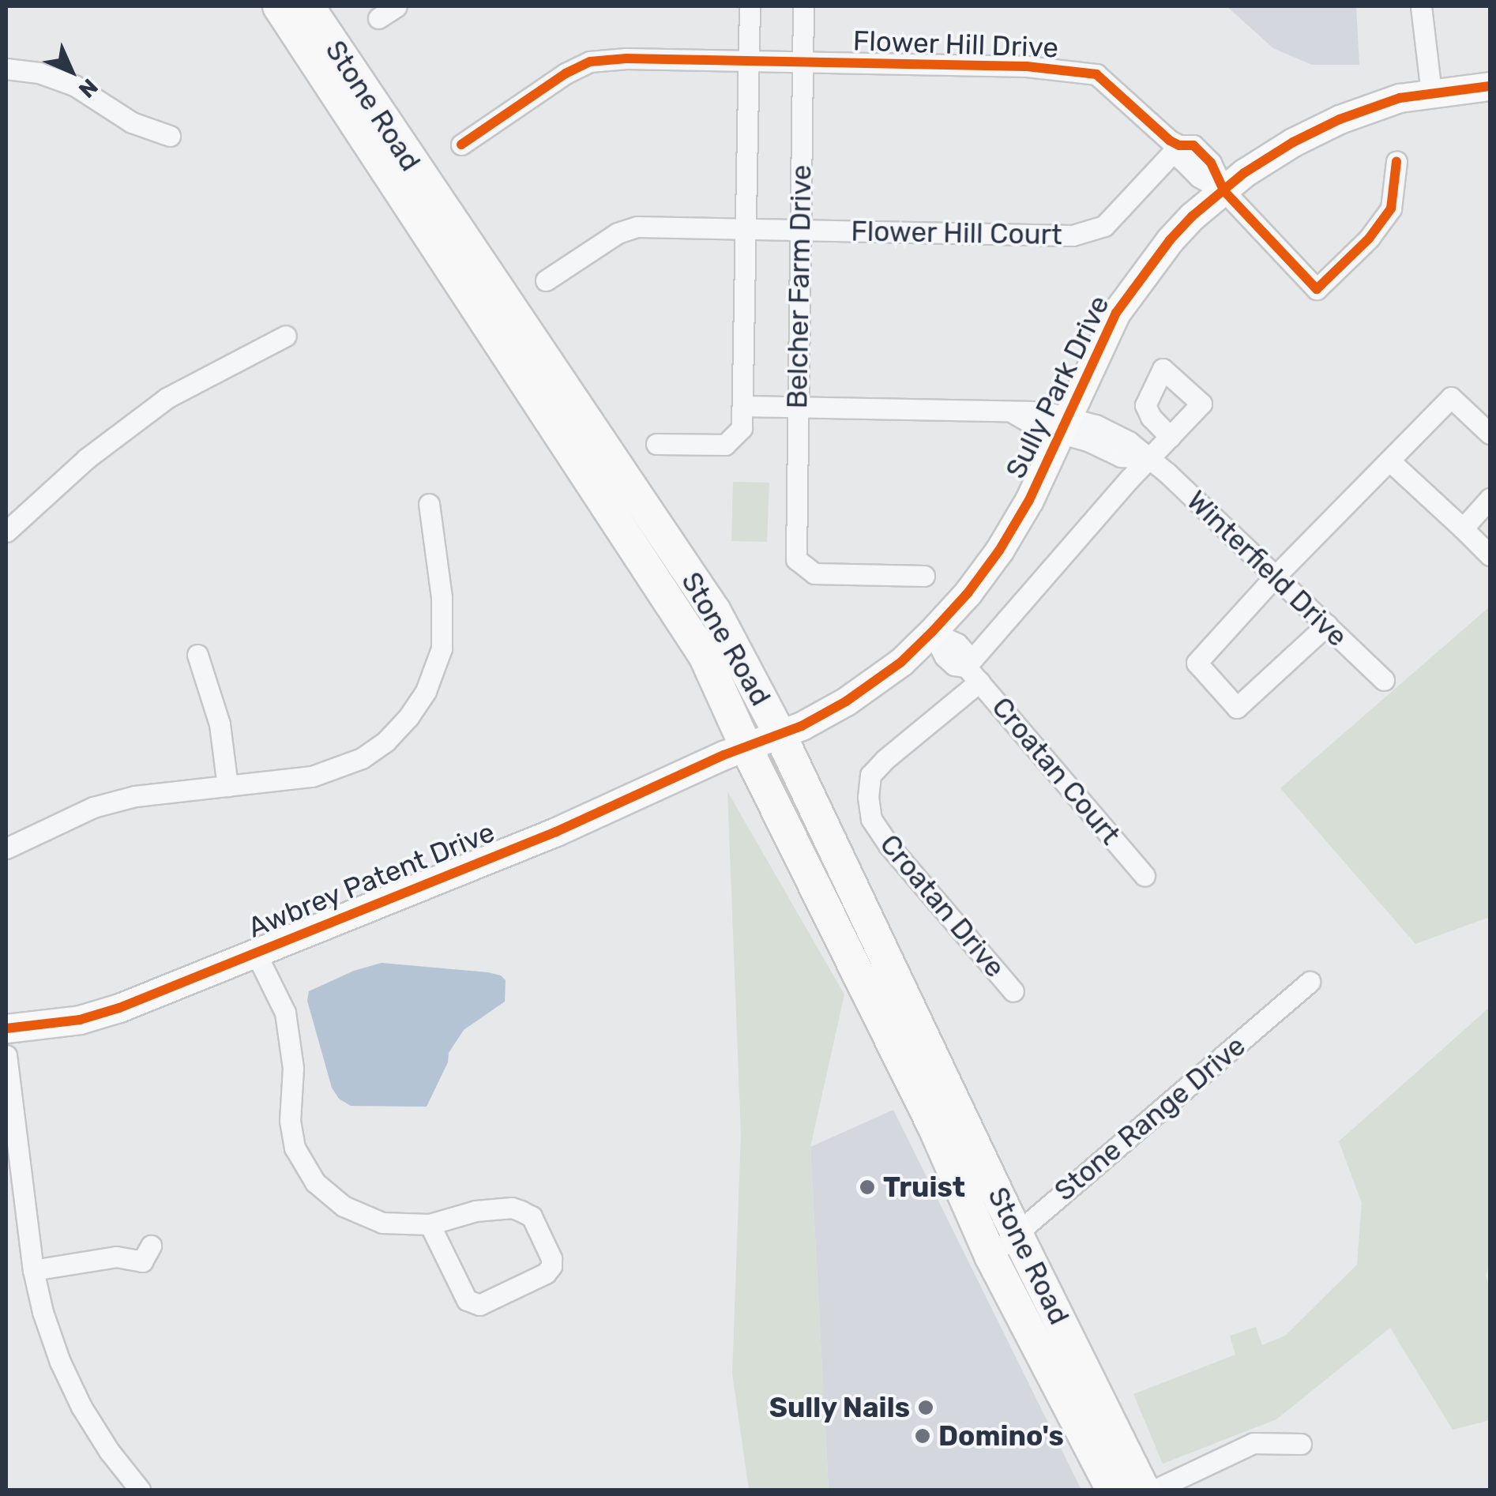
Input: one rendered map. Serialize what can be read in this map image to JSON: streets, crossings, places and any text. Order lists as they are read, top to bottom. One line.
{"streets":{"main road":["Stone Road"],"street":["Flower Hill Drive","Flower Hill Court","Belcher Farm Drive","Sully Park Drive","Winterfield Drive","Croatan Court","Awbrey Patent Drive","Croatan Drive","Stone Range Drive"]},"crossings":[["Flower Hill Drive","Flower Hill Court"],["Flower Hill Drive","Belcher Farm Drive"],["Flower Hill Drive","Sully Park Drive"],["Stone Road","Sully Park Drive"],["Stone Road","Awbrey Patent Drive"],["Stone Road","Stone Range Drive"],["Flower Hill Court","Belcher Farm Drive"],["Sully Park Drive","Croatan Court"],["Sully Park Drive","Awbrey Patent Drive"],["Winterfield Drive","Croatan Drive"],["Croatan Court","Croatan Drive"]],"places":["Truist","Sully Nails","Domino's"],"north":"bottom right"}
